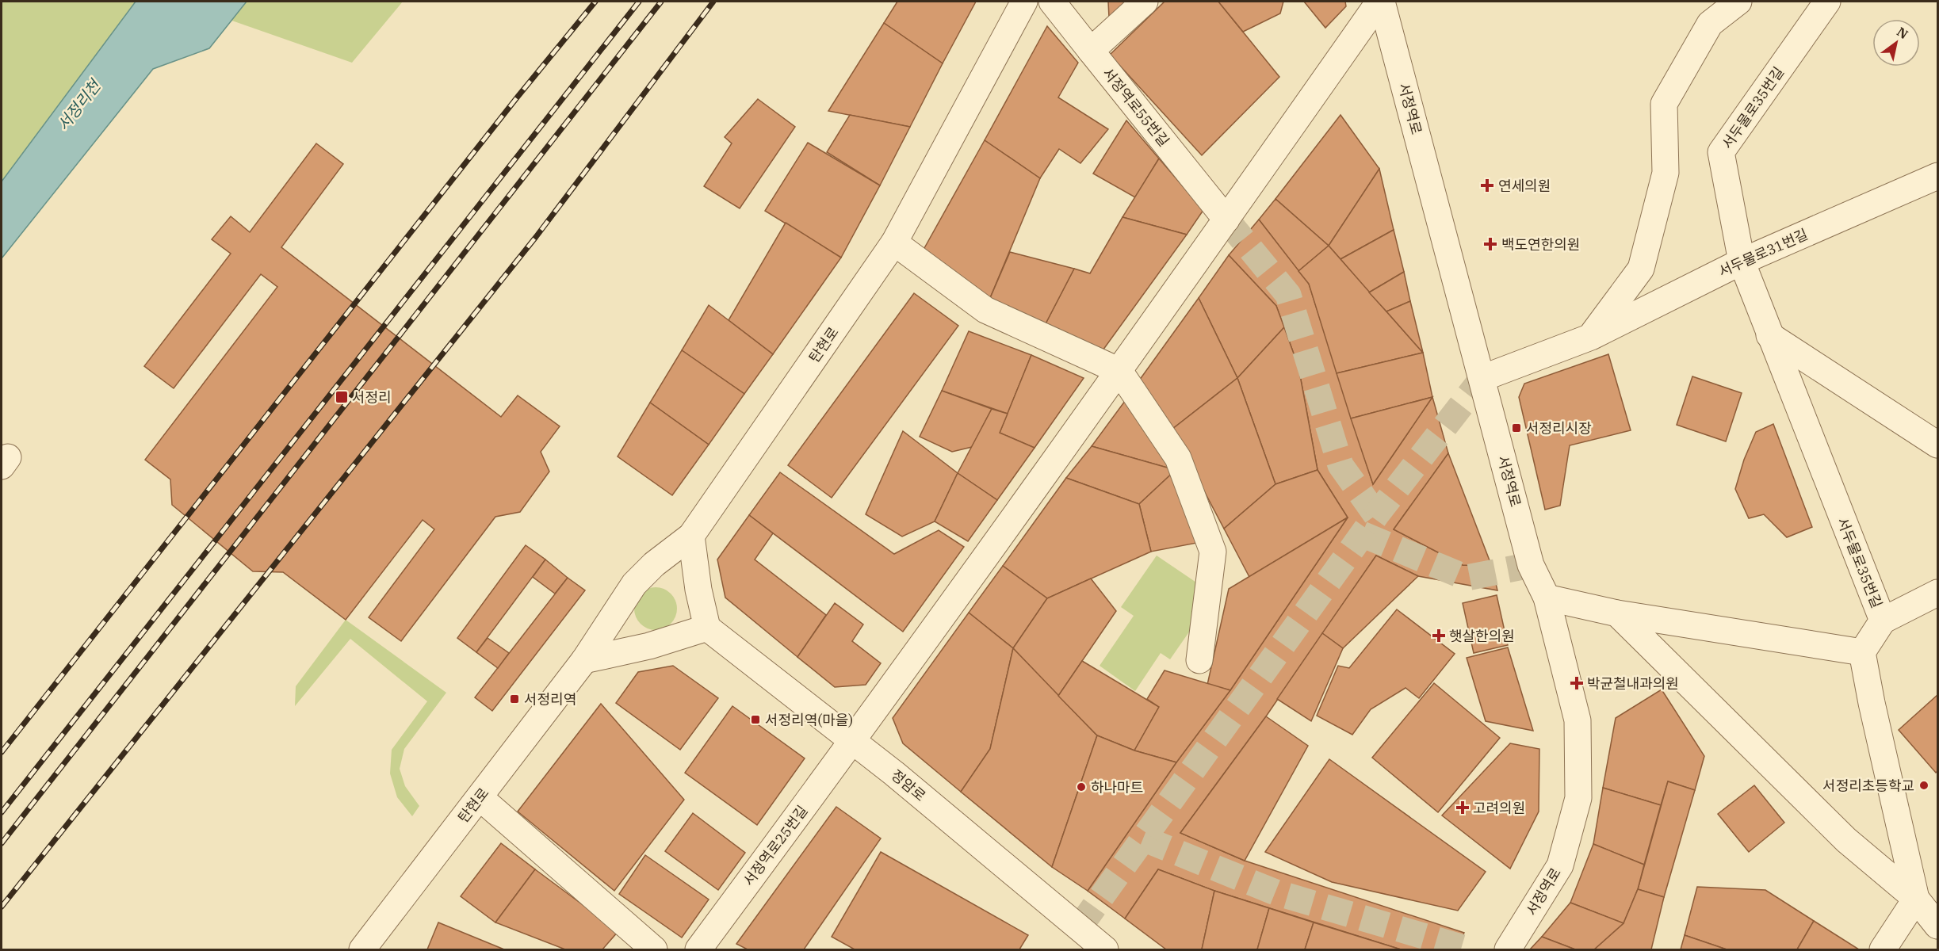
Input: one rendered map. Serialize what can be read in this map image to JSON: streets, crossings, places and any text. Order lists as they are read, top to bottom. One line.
{"streets":{"street":["서정역로55번길","서두물로35번길","서정역로","서두물로31번길","탄현로","정암로","서정역로25번길"]},"crossings":[["서정역로55번길","서정역로25번길"],["서두물로35번길","서두물로31번길"],["서정역로","서두물로31번길"],["서정역로","서정역로25번길"],["정암로","서정역로25번길"]],"water":["서정리천"],"places":{"health":["연세의원","백도연한의원","햇살한의원","박균철내과의원","고려의원"],"transit":["서정리","서정리시장","서정리역","서정리역(마을)"],"other":["서정리초등학교","하나마트"]},"north":"top right"}
